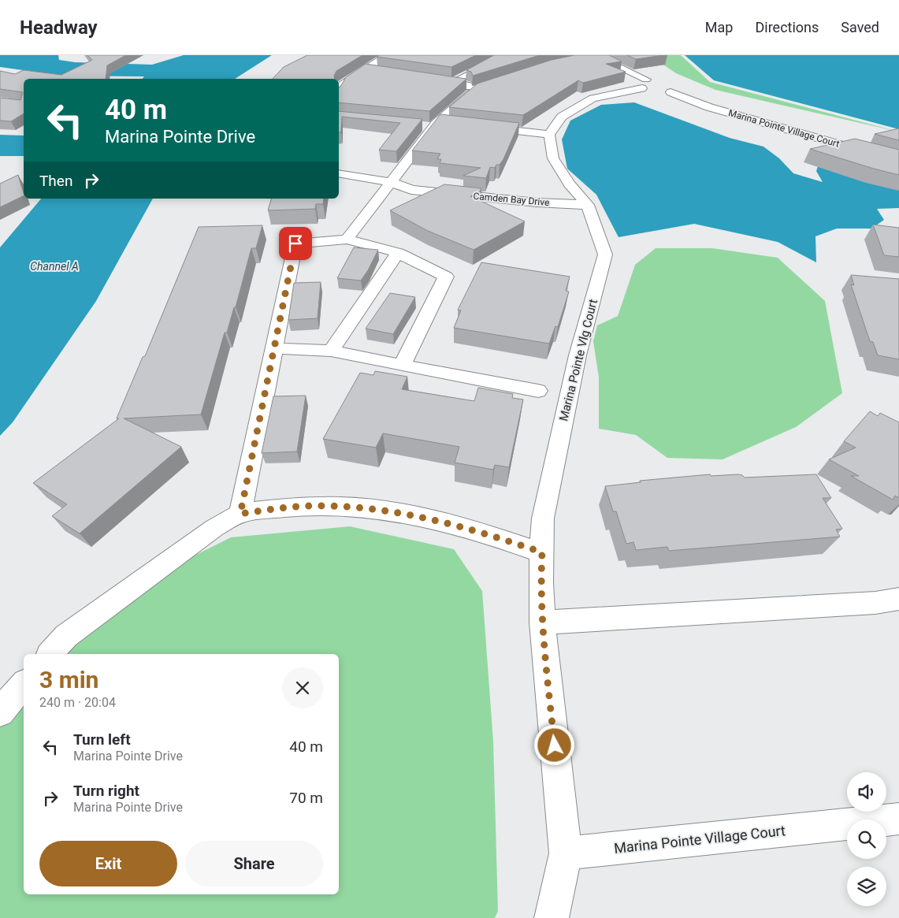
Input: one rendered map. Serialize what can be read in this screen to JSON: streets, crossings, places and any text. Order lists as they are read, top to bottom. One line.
{"streets":{"street":["Marina Pointe Village Court","Camden Bay Drive","Marina Pointe Vlg Court"]},"crossings":[["Marina Pointe Village Court","Marina Pointe Vlg Court"],["Camden Bay Drive","Marina Pointe Vlg Court"]],"water":["Channel A"],"page":{"header":"Headway","nav":["Map","Directions","Saved"],"turn":["40 m","Marina Pointe Drive"],"then":"Then","heading":["3 min","240 m · 20:04"],"list":[{"name":"Turn left","note":"Marina Pointe Drive","value":"40 m"},{"name":"Turn right","note":"Marina Pointe Drive","value":"70 m"}],"buttons":["Exit","Share"]}}
